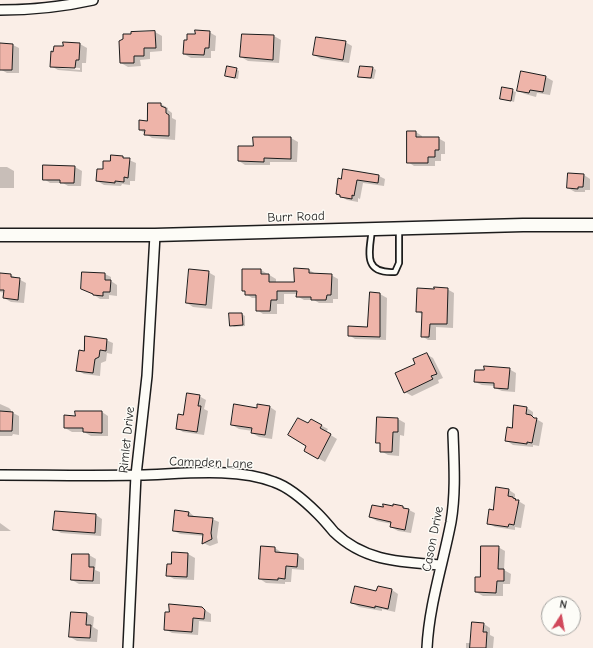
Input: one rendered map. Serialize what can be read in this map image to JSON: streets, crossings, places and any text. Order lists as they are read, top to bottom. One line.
{"streets":{"street":["Burr Road","Rimlet Drive","Campden Lane","Cason Drive"]},"crossings":[["Burr Road","Rimlet Drive"],["Rimlet Drive","Campden Lane"],["Campden Lane","Cason Drive"]],"north":"top"}
